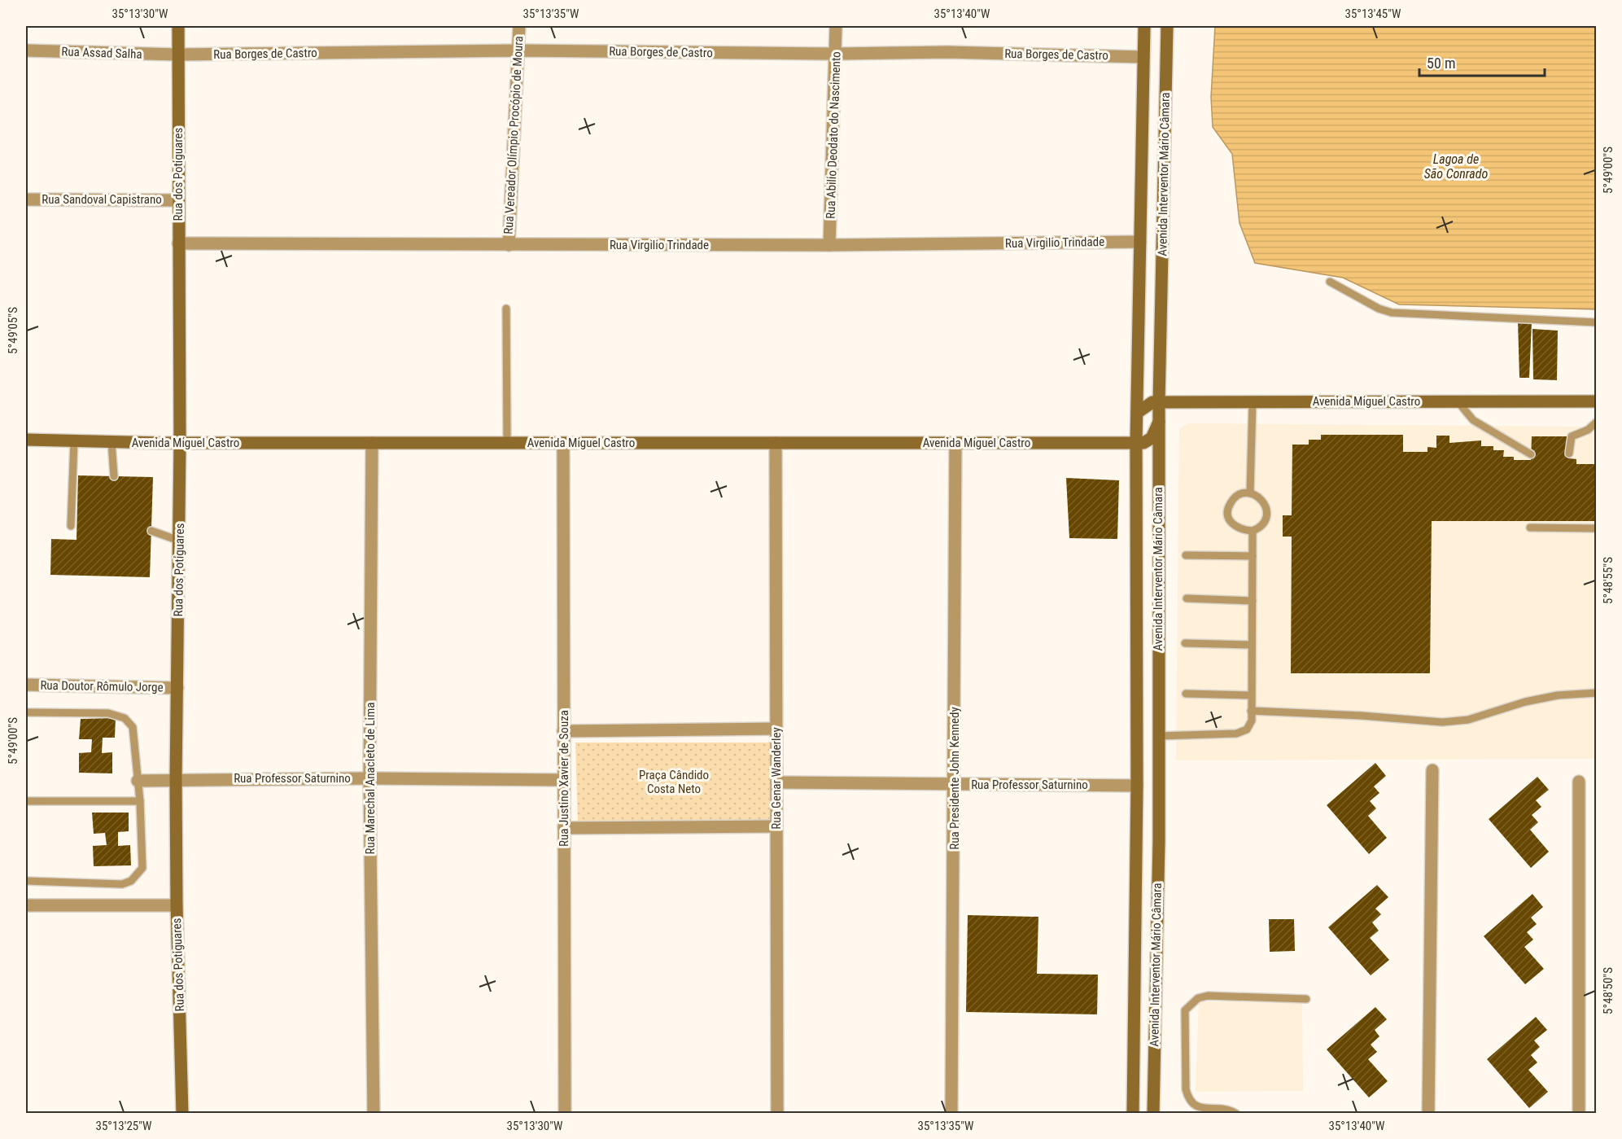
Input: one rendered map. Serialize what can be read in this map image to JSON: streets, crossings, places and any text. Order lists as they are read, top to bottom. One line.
{"streets":{"main road":["Rua dos Potiguares","Avenida Interventor Mário Câmara","Avenida Miguel Castro"],"street":["Rua Borges de Castro","Rua Assad Salha","Rua Vereador Olímpio Procópio de Moura","Rua Abilio Deodato do Nascimento","Rua Sandoval Capistrano","Rua Virgilio Trindade","Rua Doutor Rômulo Jorge","Rua Professor Saturnino","Rua Marechal Anacleto de Lima","Rua Justino Xavier de Souza","Rua Genar Wanderley","Rua Presidente John Kennedy"]},"crossings":[["Rua Borges de Castro","Rua Assad Salha"],["Rua Borges de Castro","Rua Vereador Olímpio Procópio de Moura"],["Rua Borges de Castro","Rua Abilio Deodato do Nascimento"],["Rua Borges de Castro","Rua dos Potiguares"],["Rua Borges de Castro","Avenida Interventor Mário Câmara"],["Rua Assad Salha","Rua dos Potiguares"],["Rua Vereador Olímpio Procópio de Moura","Rua Virgilio Trindade"],["Rua Abilio Deodato do Nascimento","Rua Virgilio Trindade"],["Rua dos Potiguares","Rua Sandoval Capistrano"],["Rua dos Potiguares","Rua Virgilio Trindade"],["Rua dos Potiguares","Avenida Miguel Castro"],["Rua dos Potiguares","Rua Doutor Rômulo Jorge"],["Rua dos Potiguares","Rua Professor Saturnino"],["Avenida Interventor Mário Câmara","Rua Virgilio Trindade"],["Avenida Interventor Mário Câmara","Avenida Miguel Castro"],["Avenida Interventor Mário Câmara","Rua Professor Saturnino"],["Avenida Miguel Castro","Rua Marechal Anacleto de Lima"],["Avenida Miguel Castro","Rua Justino Xavier de Souza"],["Avenida Miguel Castro","Rua Genar Wanderley"],["Avenida Miguel Castro","Rua Presidente John Kennedy"],["Rua Professor Saturnino","Rua Marechal Anacleto de Lima"],["Rua Professor Saturnino","Rua Justino Xavier de Souza"],["Rua Professor Saturnino","Rua Genar Wanderley"],["Rua Professor Saturnino","Rua Presidente John Kennedy"]],"water":["Lagoa de São Conrado"],"parks":["Praça Cândido Costa Neto"],"scale_bar":"50 m","coordinates":["35°13'30\"W","35°13'35\"W","35°13'40\"W","35°13'45\"W","5°49'00\"S","5°49'05\"S","5°48'55\"S","5°48'50\"S","35°13'25\"W"]}
